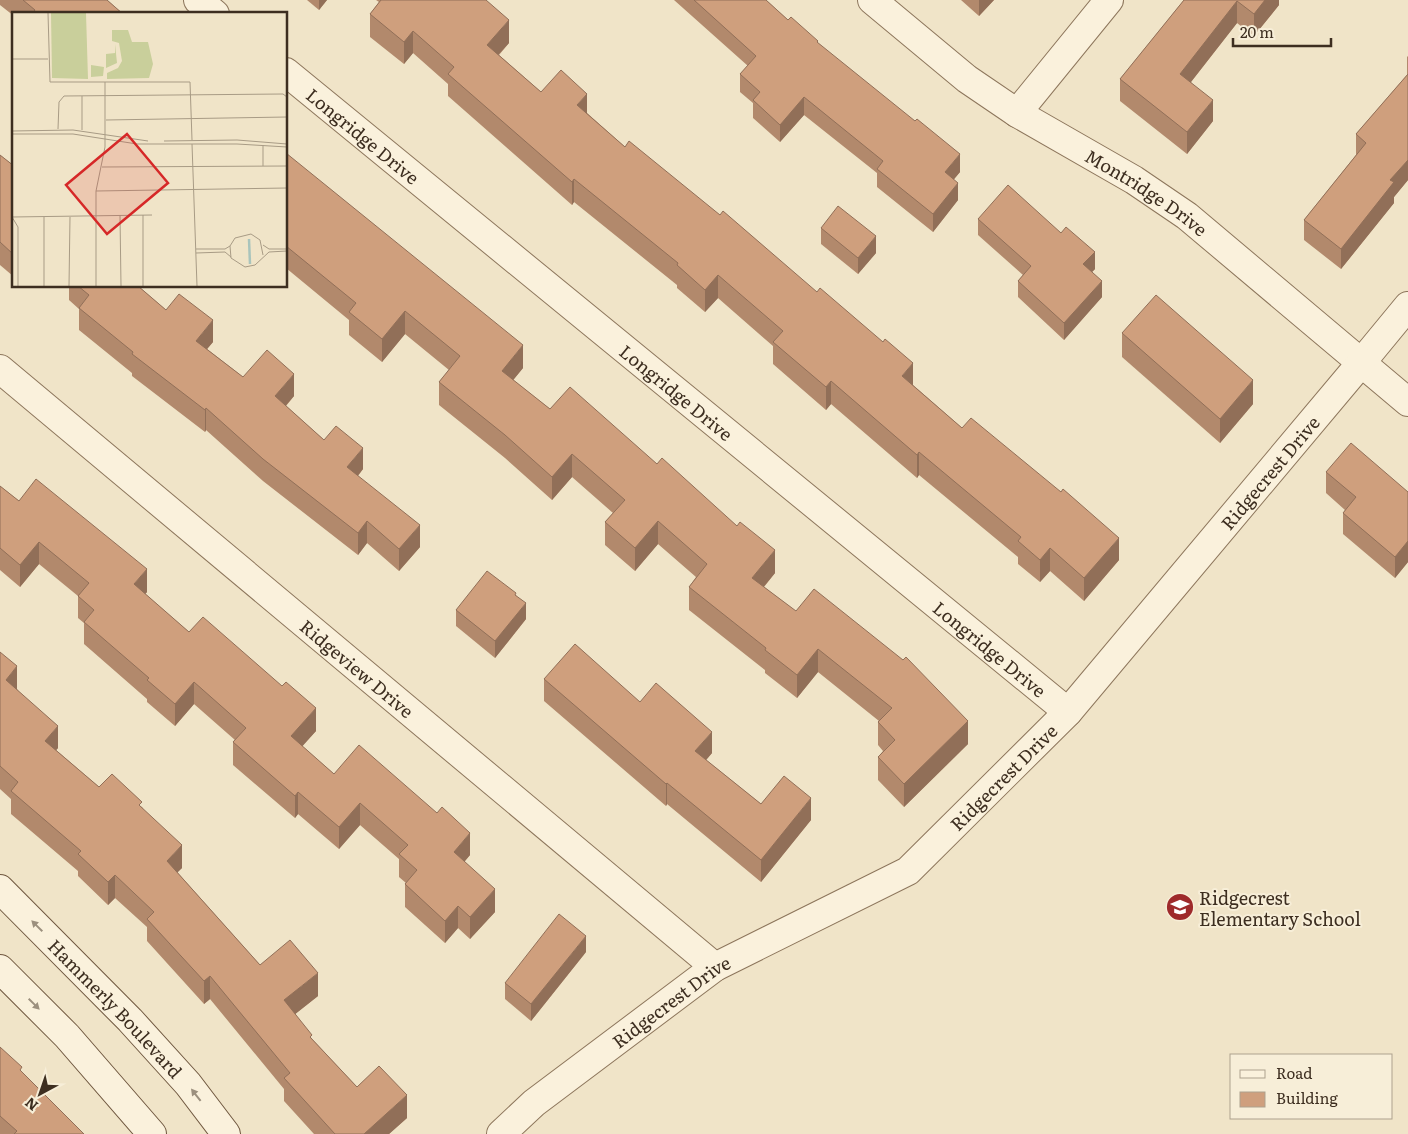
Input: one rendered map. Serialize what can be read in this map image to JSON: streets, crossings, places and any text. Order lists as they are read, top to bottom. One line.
{"streets":{"street":["Longridge Drive","Montridge Drive","Ridgecrest Drive","Ridgeview Drive","Hammerly Boulevard"]},"crossings":[["Longridge Drive","Ridgecrest Drive"],["Montridge Drive","Ridgecrest Drive"],["Ridgecrest Drive","Ridgeview Drive"]],"places":{"school or university":["Ridgecrest Elementary School"]},"legend":["Road","Building"],"scale_bar":"20 m","north":"bottom left"}
